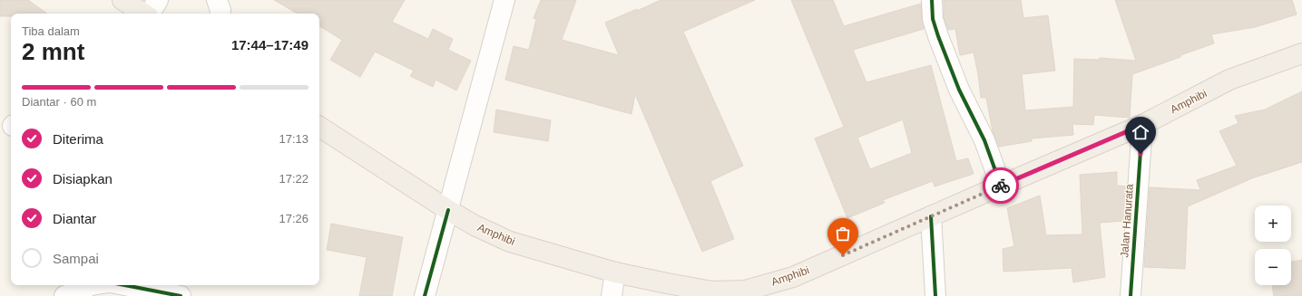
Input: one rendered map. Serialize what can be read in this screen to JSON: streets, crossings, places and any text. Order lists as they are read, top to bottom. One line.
{"streets":{"main road":["Amphibi"],"street":["Jalan Hanurata"]},"crossings":[["Amphibi","Jalan Hanurata"]],"page":{"heading":["2 mnt","Tiba dalam","17:44–17:49"],"bar":"Diantar · 60 m","list":[["Diterima","17:13"],["Disiapkan","17:22"],["Diantar","17:26"],"Sampai"],"map_buttons":["+","−"]}}
